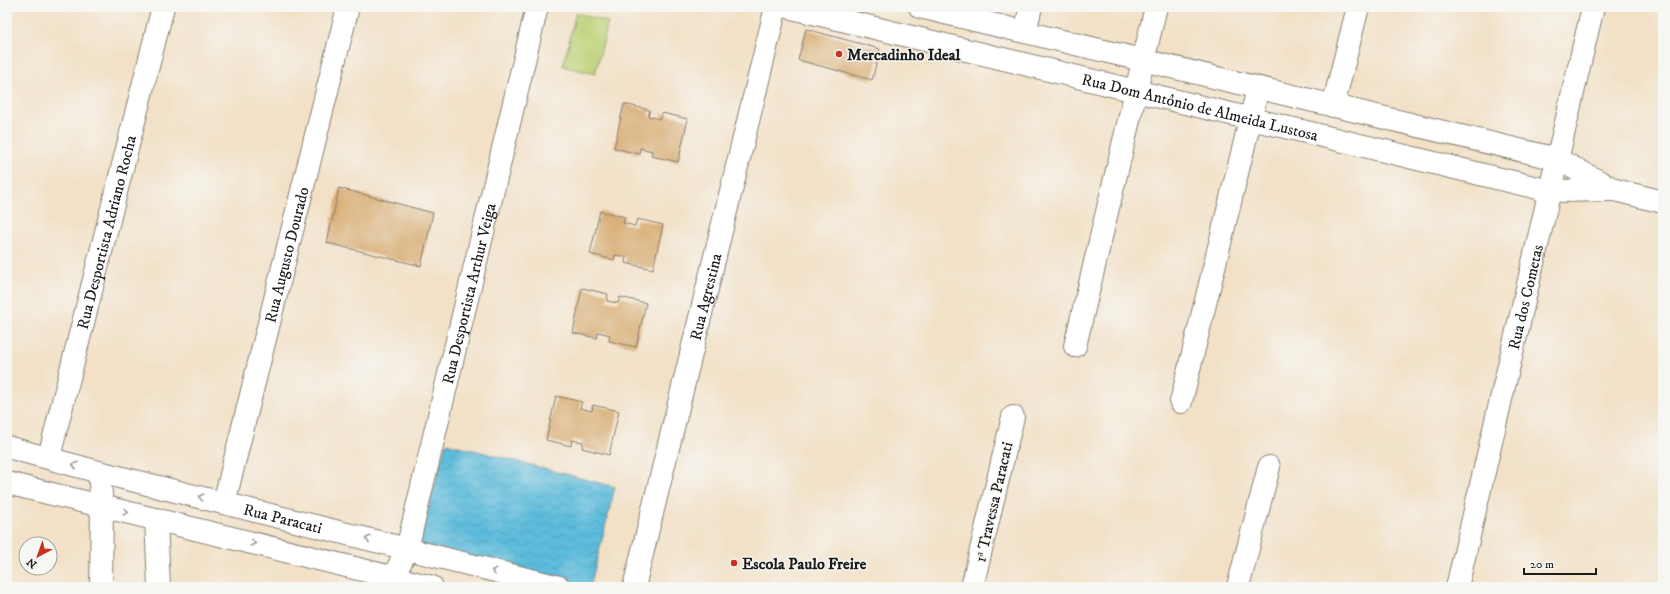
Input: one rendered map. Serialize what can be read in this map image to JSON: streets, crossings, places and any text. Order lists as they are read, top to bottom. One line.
{"streets":{"street":["Rua Dom Antônio de Almeida Lustosa","Rua Desportista Adriano Rocha","Rua Augusto Dourado","Rua Desportista Arthur Veiga","Rua Agrestina","Rua dos Cometas","1ᵃ Travessa Paracati","Rua Paracati"]},"crossings":[["Rua Dom Antônio de Almeida Lustosa","Rua dos Cometas"],["Rua Desportista Adriano Rocha","Rua Paracati"],["Rua Augusto Dourado","Rua Paracati"],["Rua Desportista Arthur Veiga","Rua Paracati"]],"places":["Mercadinho Ideal","Escola Paulo Freire"],"scale_bar":"20 m","north":"bottom left"}
